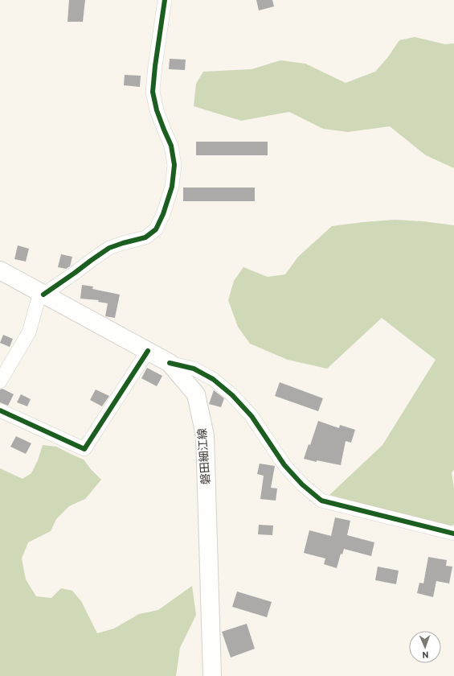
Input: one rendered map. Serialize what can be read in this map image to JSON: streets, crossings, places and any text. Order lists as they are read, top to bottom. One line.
{"streets":{"main road":["磐田細江線"]},"north":"bottom"}
